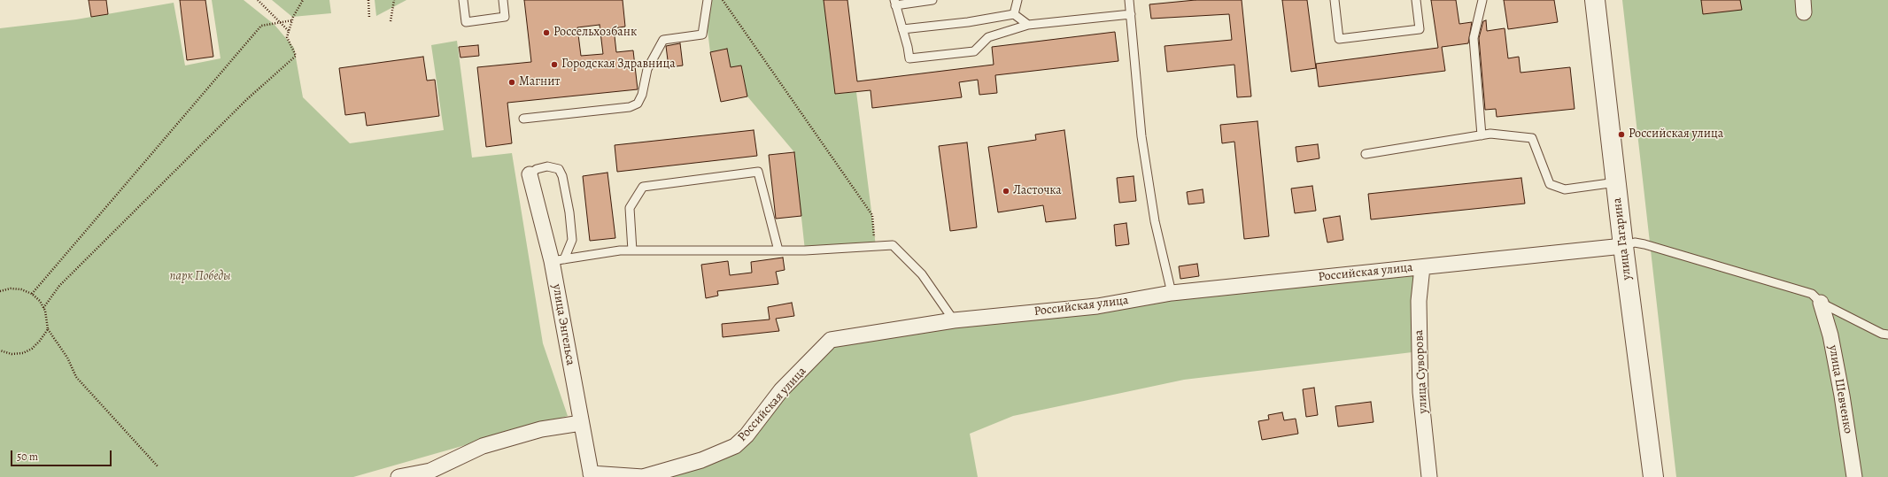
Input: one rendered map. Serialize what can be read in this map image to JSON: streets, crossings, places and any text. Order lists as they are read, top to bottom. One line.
{"streets":{"street":["улица Гагарина","Российская улица","улица Энгельса","улица Суворова","улица Шевченко"]},"crossings":[["улица Гагарина","Российская улица"],["Российская улица","улица Энгельса"],["Российская улица","улица Суворова"]],"parks":["парк Победы"],"places":["Россельхозбанк","Городская Здравница","Магнит","Российская улица","Ласточка"],"scale_bar":"50 m"}
